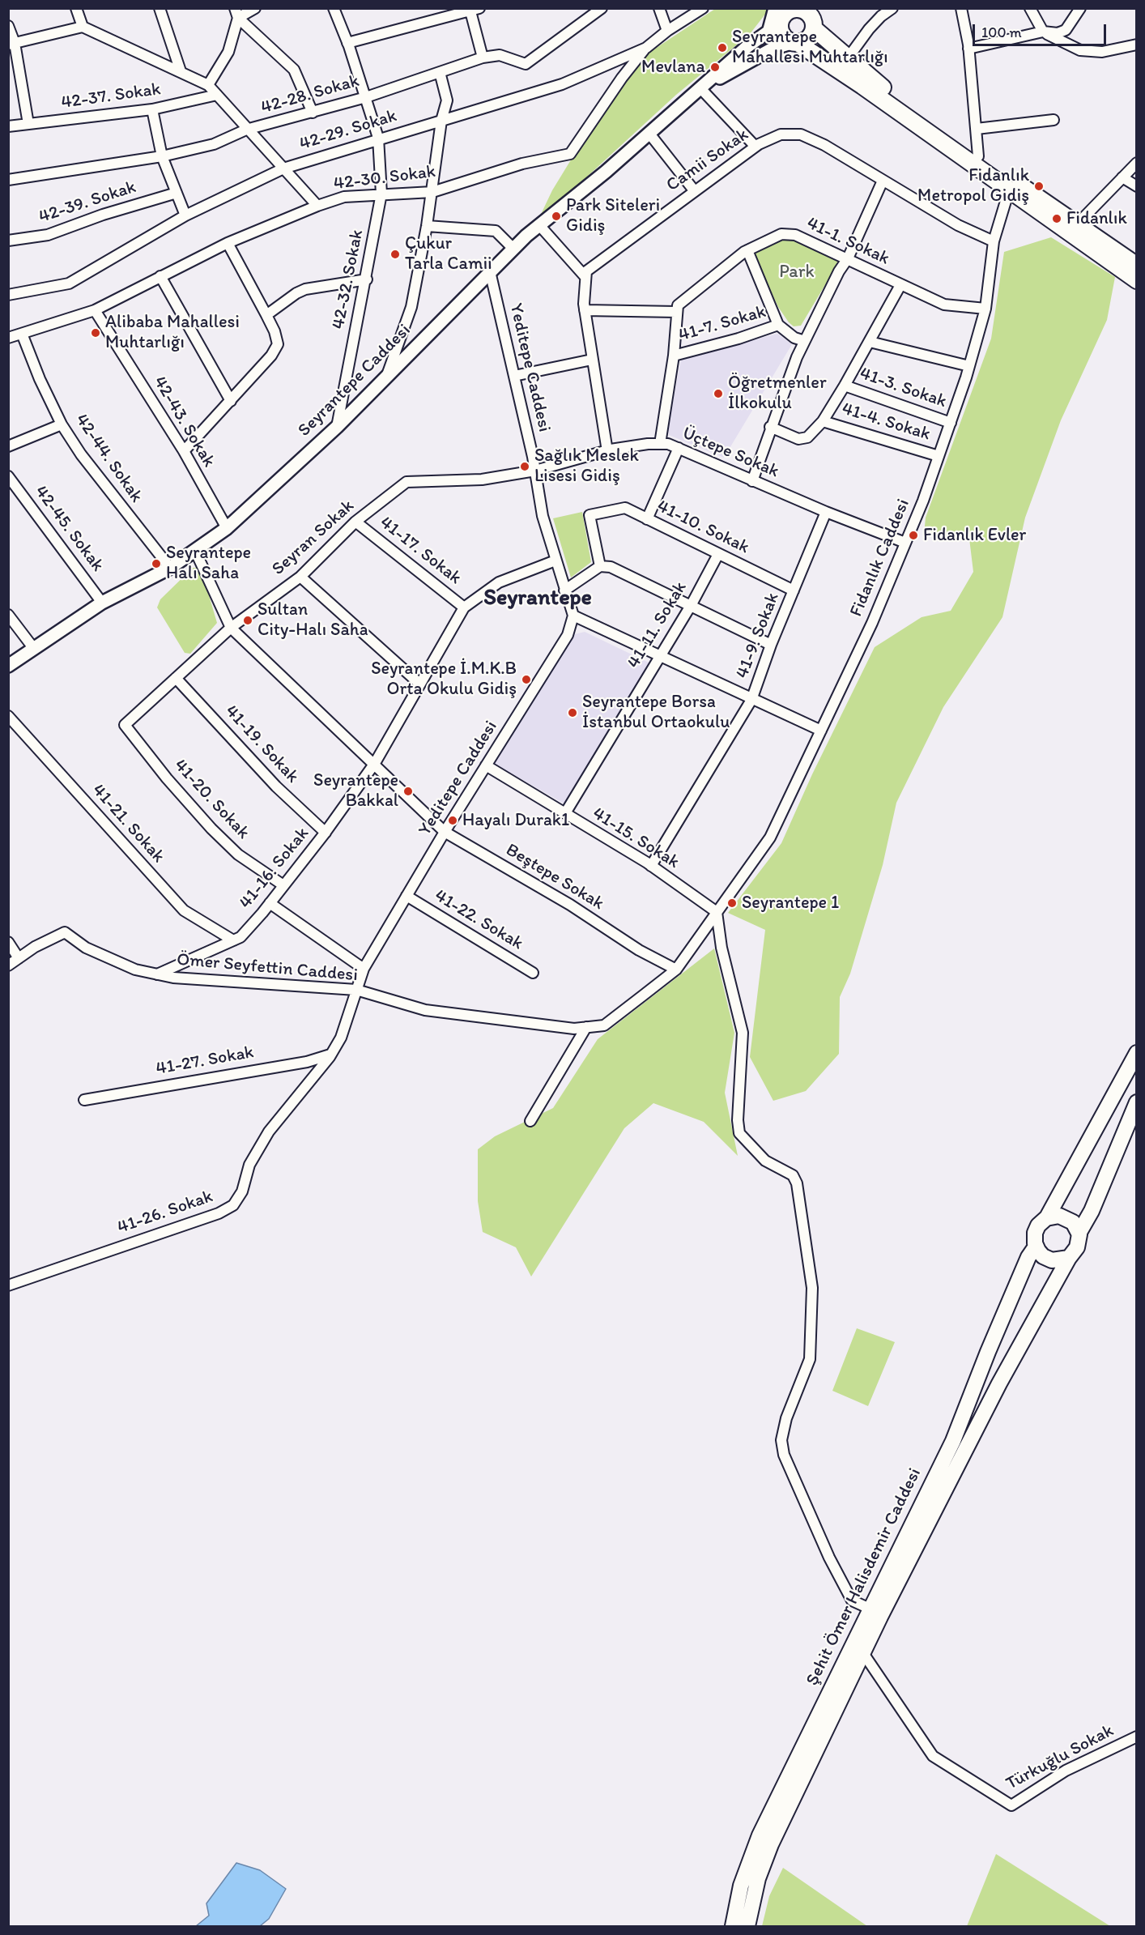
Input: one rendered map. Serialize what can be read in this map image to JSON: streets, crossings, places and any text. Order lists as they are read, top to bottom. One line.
{"streets":{"main road":["Şehit Ömer Halisdemir Caddesi"],"street":["42-28. Sokak","42-37. Sokak","42-29. Sokak","Camii Sokak","42-30. Sokak","42-39. Sokak","41-1. Sokak","42-32. Sokak","41-7. Sokak","Yeditepe Caddesi","Seyrantepe Caddesi","41-3. Sokak","42-43. Sokak","41-4. Sokak","Üçtepe Sokak","42-44. Sokak","41-10. Sokak","42-45. Sokak","Seyran Sokak","41-17. Sokak","Fidanlık Caddesi","41-11. Sokak","41-9. Sokak","41-19. Sokak","41-20. Sokak","41-21. Sokak","41-15. Sokak","41-16. Sokak","Beştepe Sokak","41-22. Sokak","Ömer Seyfettin Caddesi","41-27. Sokak","41-26. Sokak","Türkuğlu Sokak"]},"crossings":[["42-28. Sokak","42-32. Sokak"],["42-29. Sokak","42-30. Sokak"],["42-29. Sokak","42-32. Sokak"],["Camii Sokak","Fidanlık Caddesi"],["42-30. Sokak","42-32. Sokak"],["42-30. Sokak","42-43. Sokak"],["42-30. Sokak","42-44. Sokak"],["41-1. Sokak","Fidanlık Caddesi"],["42-32. Sokak","Seyrantepe Caddesi"],["Yeditepe Caddesi","Seyrantepe Caddesi"],["Yeditepe Caddesi","Üçtepe Sokak"],["Yeditepe Caddesi","Seyran Sokak"],["Yeditepe Caddesi","41-15. Sokak"],["Yeditepe Caddesi","41-16. Sokak"],["Yeditepe Caddesi","Beştepe Sokak"],["Yeditepe Caddesi","41-22. Sokak"],["Yeditepe Caddesi","Ömer Seyfettin Caddesi"],["Yeditepe Caddesi","41-26. Sokak"],["Seyrantepe Caddesi","42-43. Sokak"],["Seyrantepe Caddesi","42-44. Sokak"],["Seyrantepe Caddesi","42-45. Sokak"],["41-3. Sokak","Fidanlık Caddesi"],["41-4. Sokak","Fidanlık Caddesi"],["Üçtepe Sokak","Seyran Sokak"],["Üçtepe Sokak","Fidanlık Caddesi"],["Üçtepe Sokak","41-9. Sokak"],["41-10. Sokak","41-11. Sokak"],["41-10. Sokak","41-9. Sokak"],["Seyran Sokak","41-17. Sokak"],["Seyran Sokak","41-19. Sokak"],["Seyran Sokak","41-20. Sokak"],["Seyran Sokak","Beştepe Sokak"],["41-17. Sokak","41-16. Sokak"],["Fidanlık Caddesi","41-15. Sokak"],["Fidanlık Caddesi","Ömer Seyfettin Caddesi"],["41-11. Sokak","41-15. Sokak"],["41-9. Sokak","41-15. Sokak"],["41-19. Sokak","41-16. Sokak"],["41-20. Sokak","41-16. Sokak"],["41-21. Sokak","41-16. Sokak"],["41-15. Sokak","Ömer Seyfettin Caddesi"],["41-16. Sokak","Beştepe Sokak"],["41-16. Sokak","Ömer Seyfettin Caddesi"],["Beştepe Sokak","Ömer Seyfettin Caddesi"],["Ömer Seyfettin Caddesi","41-26. Sokak"],["41-27. Sokak","41-26. Sokak"],["Şehit Ömer Halisdemir Caddesi","Türkuğlu Sokak"]],"districts":["Seyrantepe"],"parks":["Park"],"places":["Seyrantepe Mahallesi Muhtarlığı","Mevlana","Fidanlık Metropol Gidiş","Park Siteleri Gidiş","Fidanlık","Çukur Tarla Camii","Alibaba Mahallesi Muhtarlığı","Öğretmenler İlkokulu","Sağlık Meslek Lisesi Gidiş","Fidanlık Evler","Seyrantepe Halı Saha","Sultan City-Halı Saha","Seyrantepe İ.M.K.B Orta Okulu Gidiş","Seyrantepe Borsa İstanbul Ortaokulu","Seyrantepe Bakkal","Hayalı Durak1","Seyrantepe 1"],"scale_bar":"100 m"}
